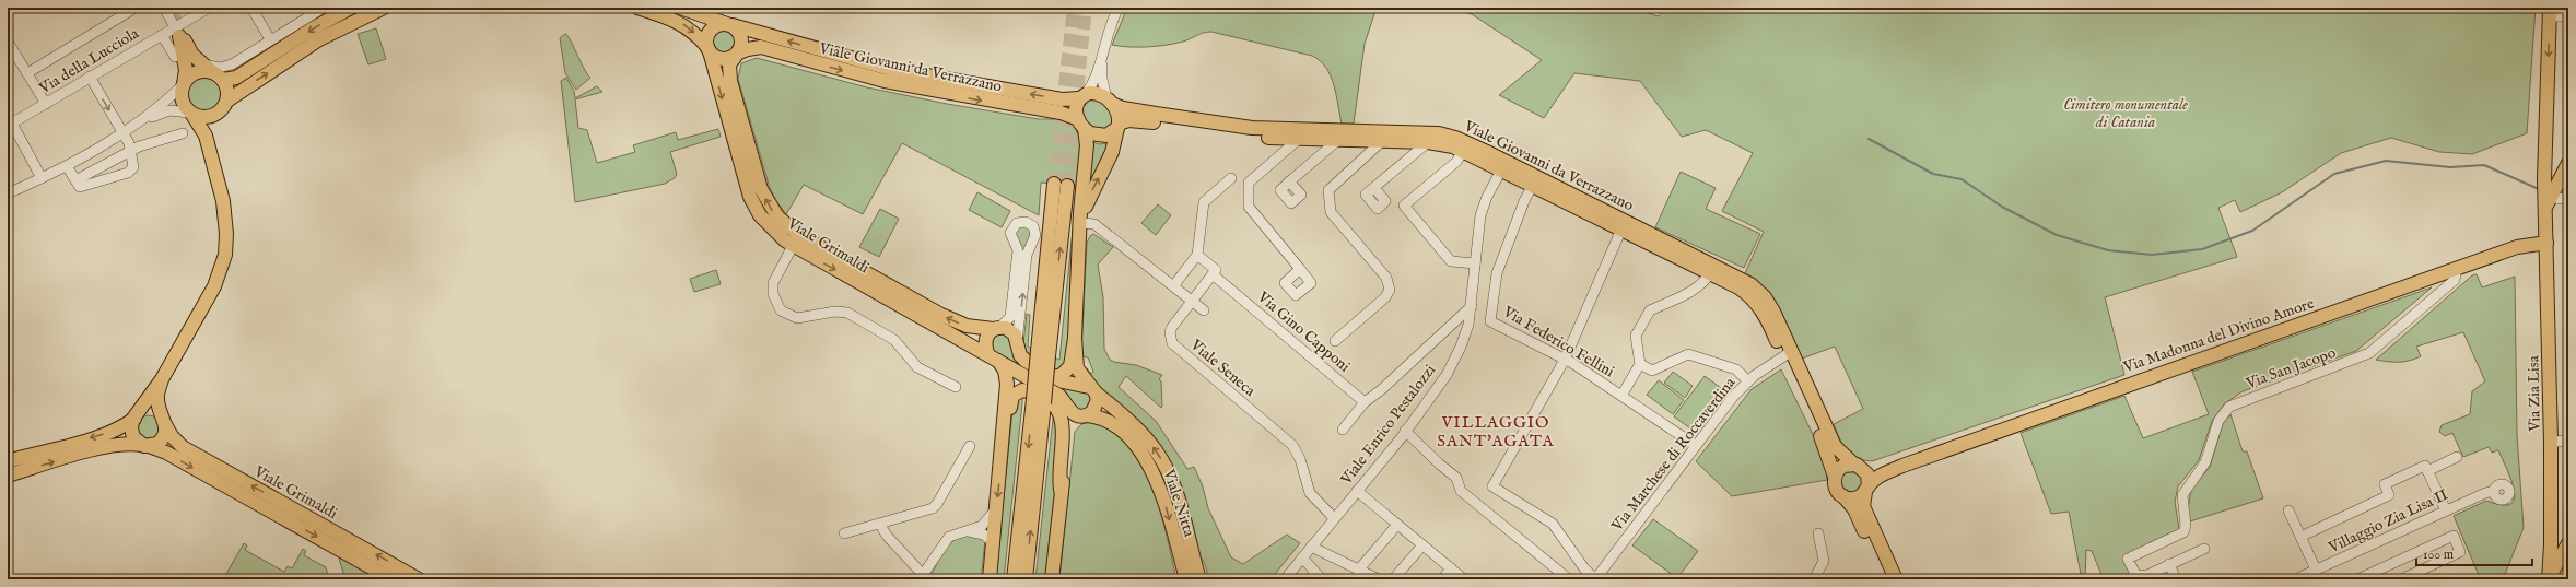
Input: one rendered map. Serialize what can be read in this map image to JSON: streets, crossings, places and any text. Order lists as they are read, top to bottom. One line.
{"streets":{"main road":["Viale Giovanni da Verrazzano","Viale Grimaldi","Via Madonna del Divino Amore","Via Zia Lisa","Viale Nitta"],"street":["Via della Lucciola","Via Gino Capponi","Via Federico Fellini","Viale Seneca","Via San Jacopo","Viale Enrico Pestalozzi","Via Marchese di Roccaverdina","Villaggio Zia Lisa II"]},"crossings":[["Viale Giovanni da Verrazzano","Viale Grimaldi"],["Viale Giovanni da Verrazzano","Via Federico Fellini"],["Viale Giovanni da Verrazzano","Viale Enrico Pestalozzi"],["Viale Giovanni da Verrazzano","Via Marchese di Roccaverdina"],["Viale Grimaldi","Viale Nitta"],["Via Gino Capponi","Viale Seneca"],["Via Madonna del Divino Amore","Via San Jacopo"],["Via Madonna del Divino Amore","Via Zia Lisa"],["Via Federico Fellini","Via Marchese di Roccaverdina"],["Viale Seneca","Viale Enrico Pestalozzi"]],"districts":["VILLAGGIO SANT'AGATA"],"parks":["Cimitero monumentale di Catania"],"scale_bar":"100 m"}
